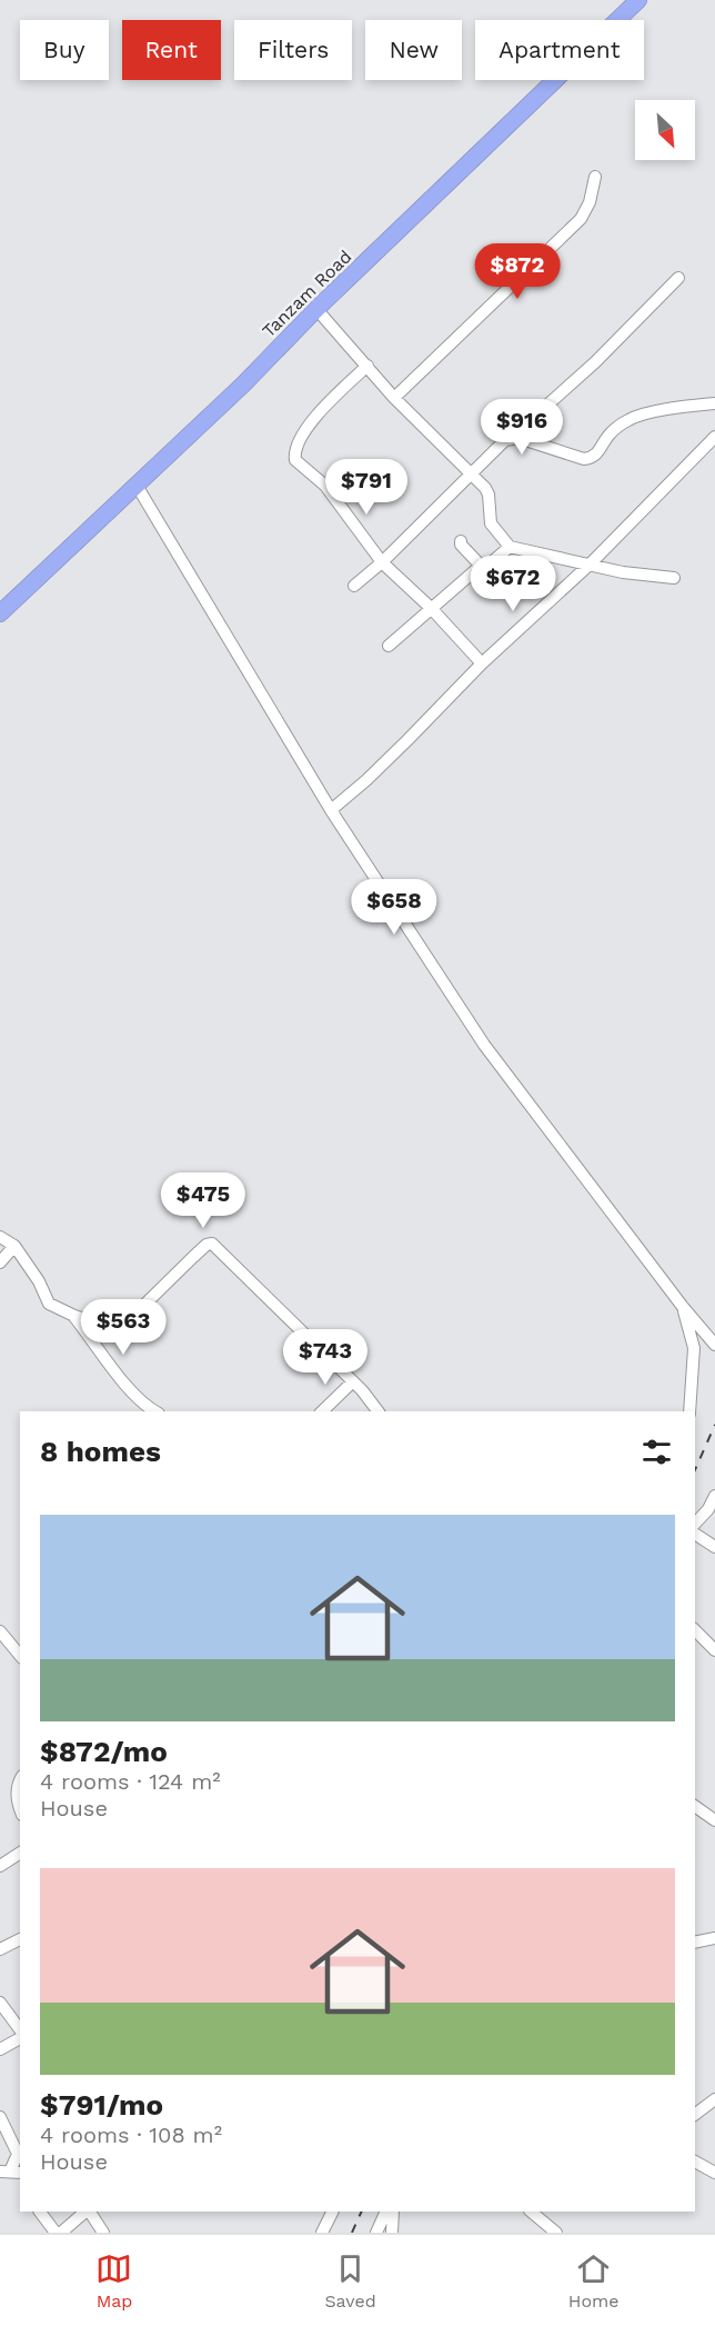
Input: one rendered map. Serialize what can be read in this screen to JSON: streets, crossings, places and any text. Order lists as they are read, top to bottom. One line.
{"streets":{"highway":["Tanzam Road"]},"north":"bottom right","page":{"chip":["Buy","Rent","Filters","New","Apartment"],"price":["$872","$916","$791","$672","$658","$475","$563","$743"],"heading":"8 homes","list":[{"name":"$872/mo","note":"4 rooms · 124 m² · House"},{"name":"$791/mo","note":"4 rooms · 108 m² · House"}],"tabs":["Map","Saved","Home"]}}
